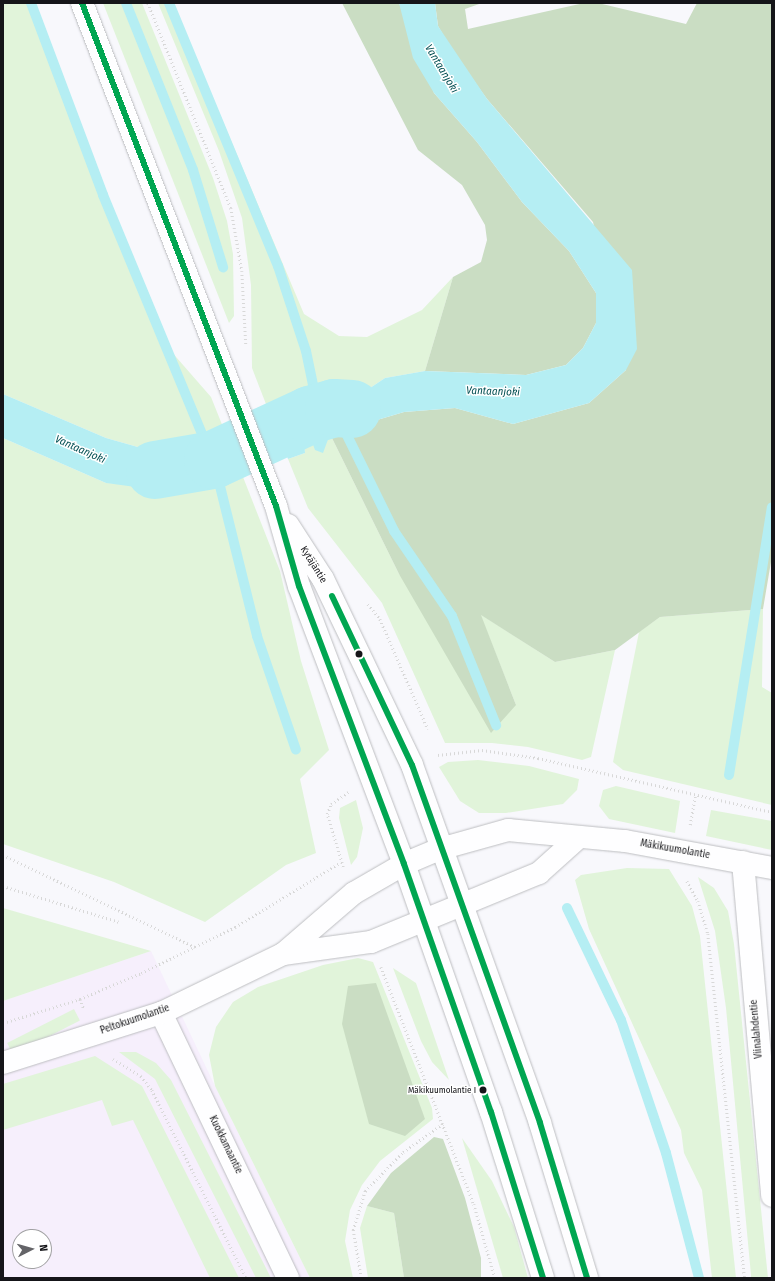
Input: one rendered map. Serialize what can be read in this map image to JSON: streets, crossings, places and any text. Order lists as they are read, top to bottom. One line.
{"streets":{"street":["Kytäjäntie","Mäkikuumolantie","Peltokuumolantie","Viinalahdentie","Kuokkamaantie"]},"crossings":[["Kytäjäntie","Mäkikuumolantie"],["Kytäjäntie","Peltokuumolantie"],["Mäkikuumolantie","Peltokuumolantie"],["Mäkikuumolantie","Viinalahdentie"],["Peltokuumolantie","Kuokkamaantie"]],"water":["Vantaanjoki"],"places":["Mäkikuumolantie I"],"north":"right"}
